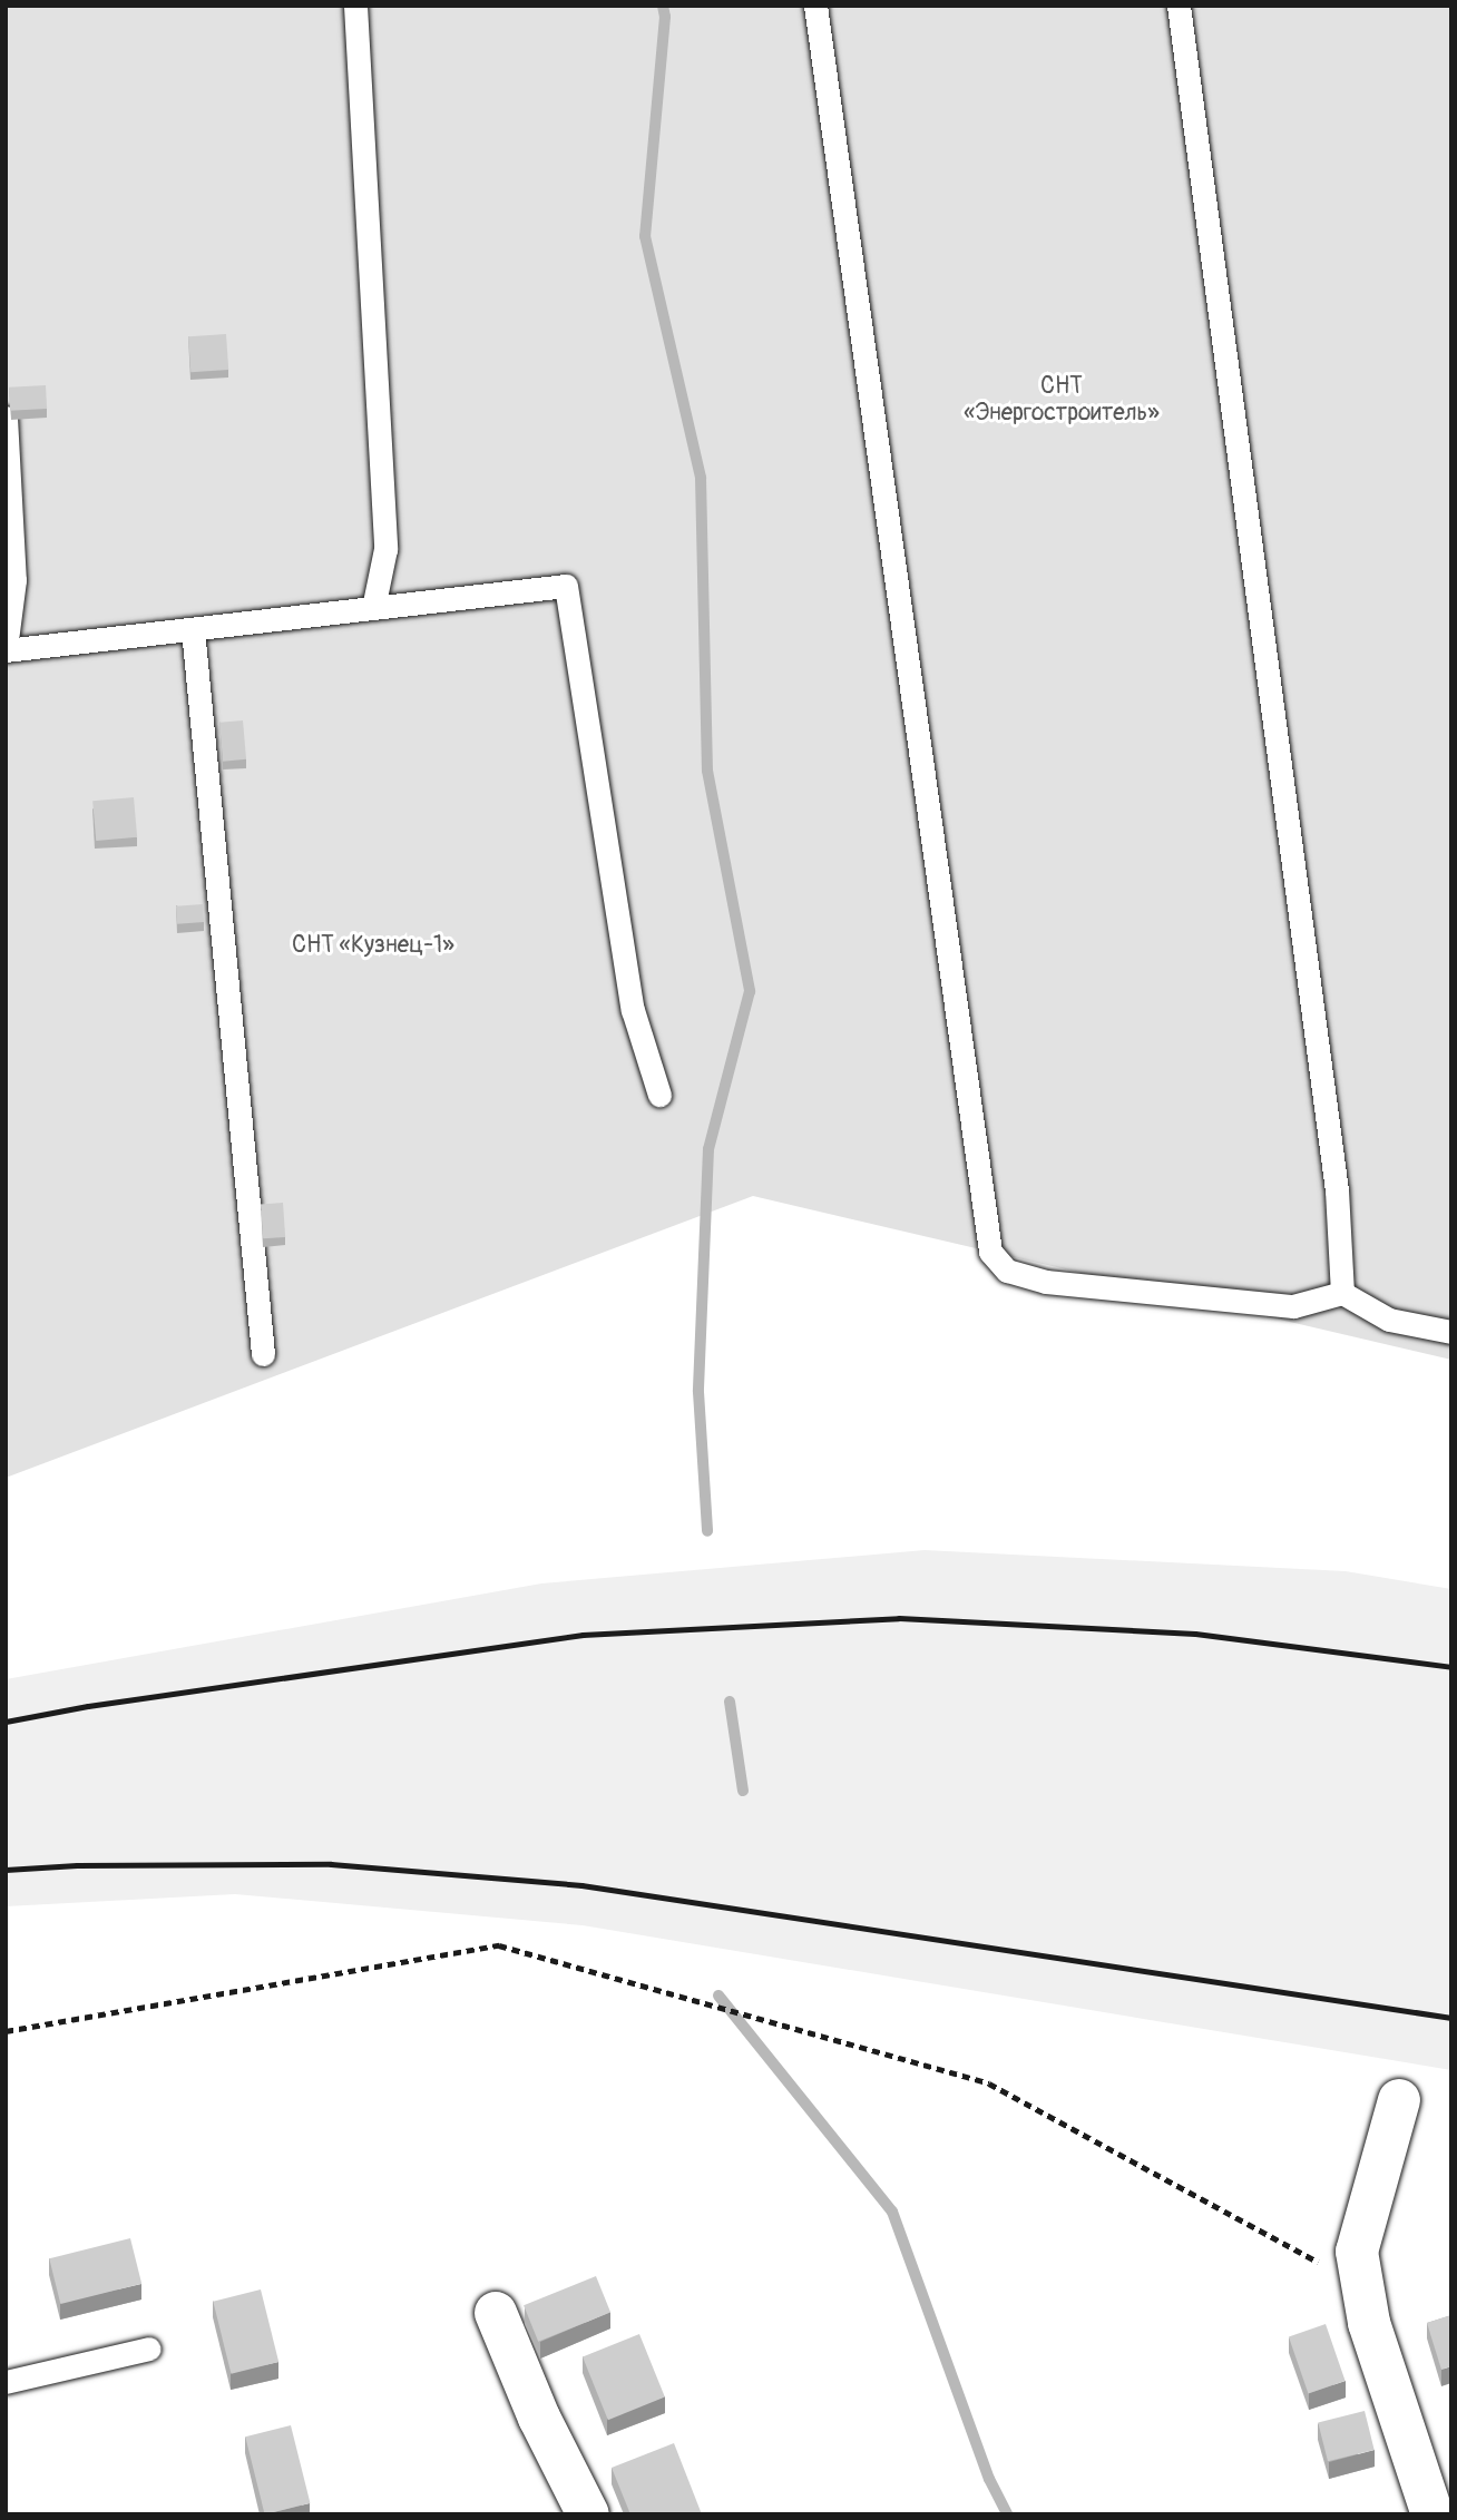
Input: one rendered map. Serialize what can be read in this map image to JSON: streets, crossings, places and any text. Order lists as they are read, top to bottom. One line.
{"parks":["СНТ «Энергостроитель»","СНТ «Кузнец-1»"]}
